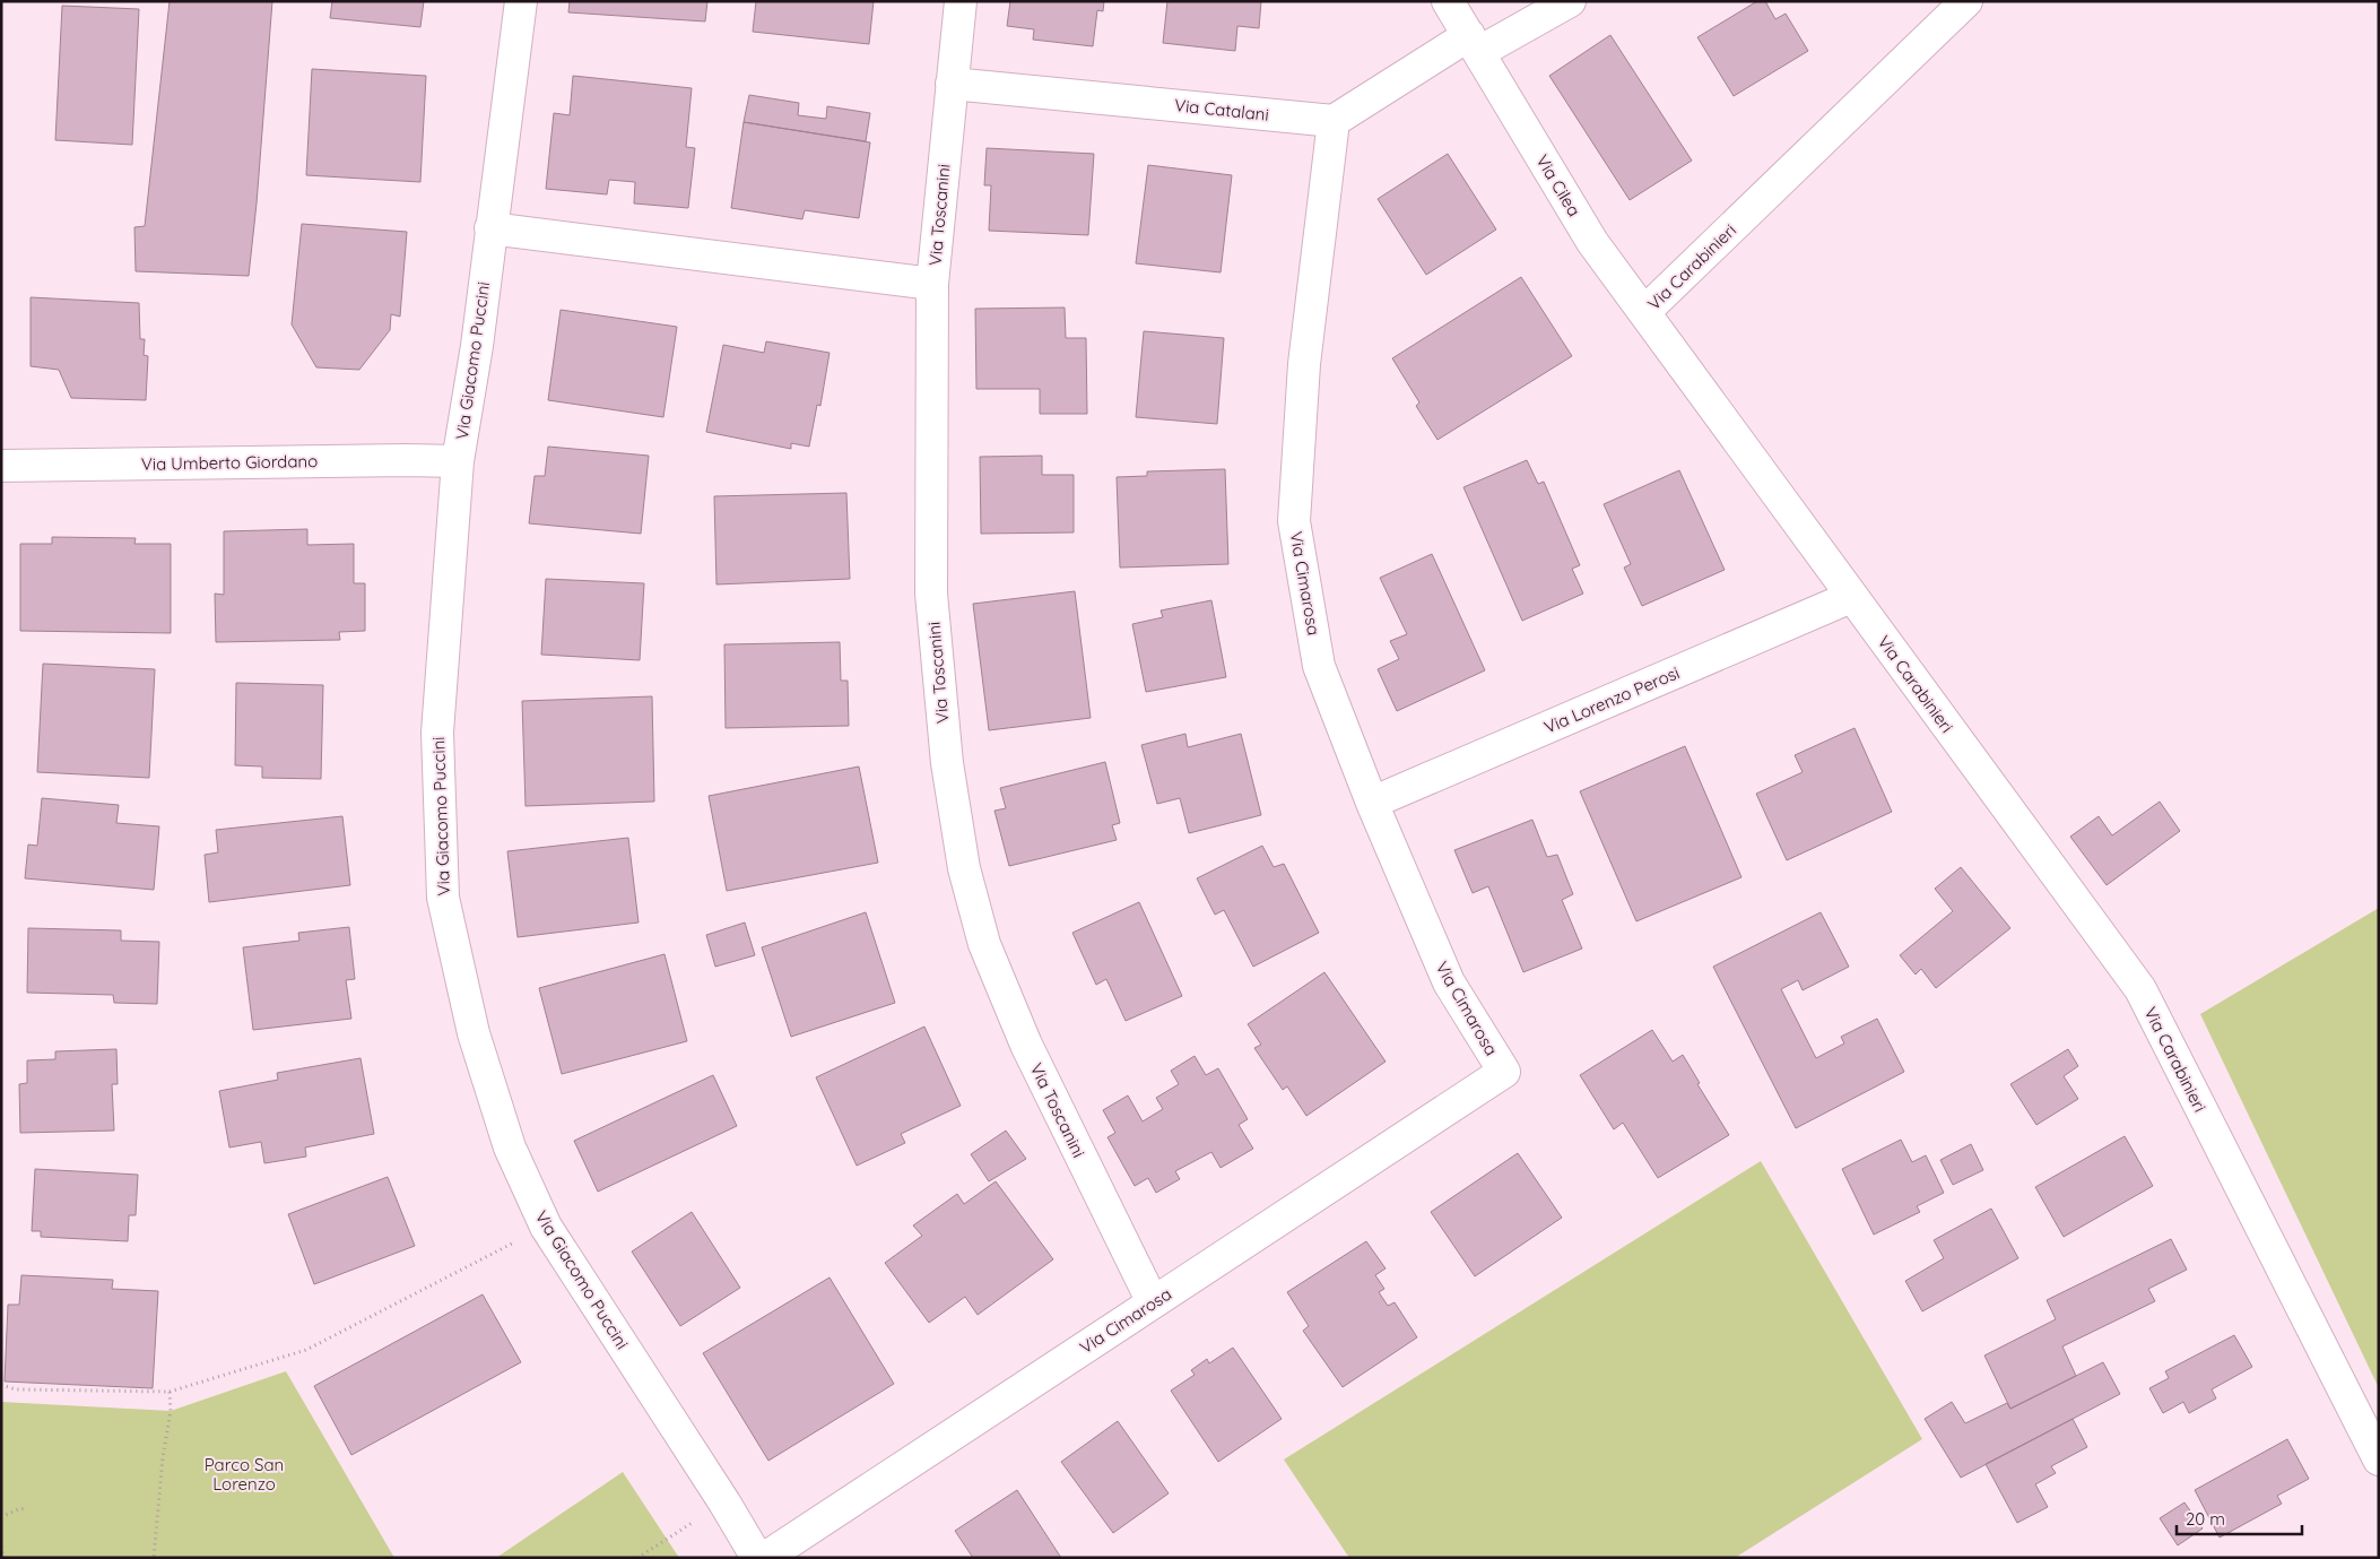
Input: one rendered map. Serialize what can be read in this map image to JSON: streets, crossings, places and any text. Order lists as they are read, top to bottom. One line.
{"streets":{"street":["Via Catalani","Via Cilea","Via Toscanini","Via Carabinieri","Via Giacomo Puccini","Via Umberto Giordano","Via Cimarosa","Via Lorenzo Perosi"]},"crossings":[["Via Catalani","Via Toscanini"],["Via Catalani","Via Cimarosa"],["Via Cilea","Via Carabinieri"],["Via Toscanini","Via Cimarosa"],["Via Carabinieri","Via Lorenzo Perosi"],["Via Giacomo Puccini","Via Umberto Giordano"],["Via Cimarosa","Via Lorenzo Perosi"]],"parks":["Parco San Lorenzo"],"scale_bar":"20 m"}
